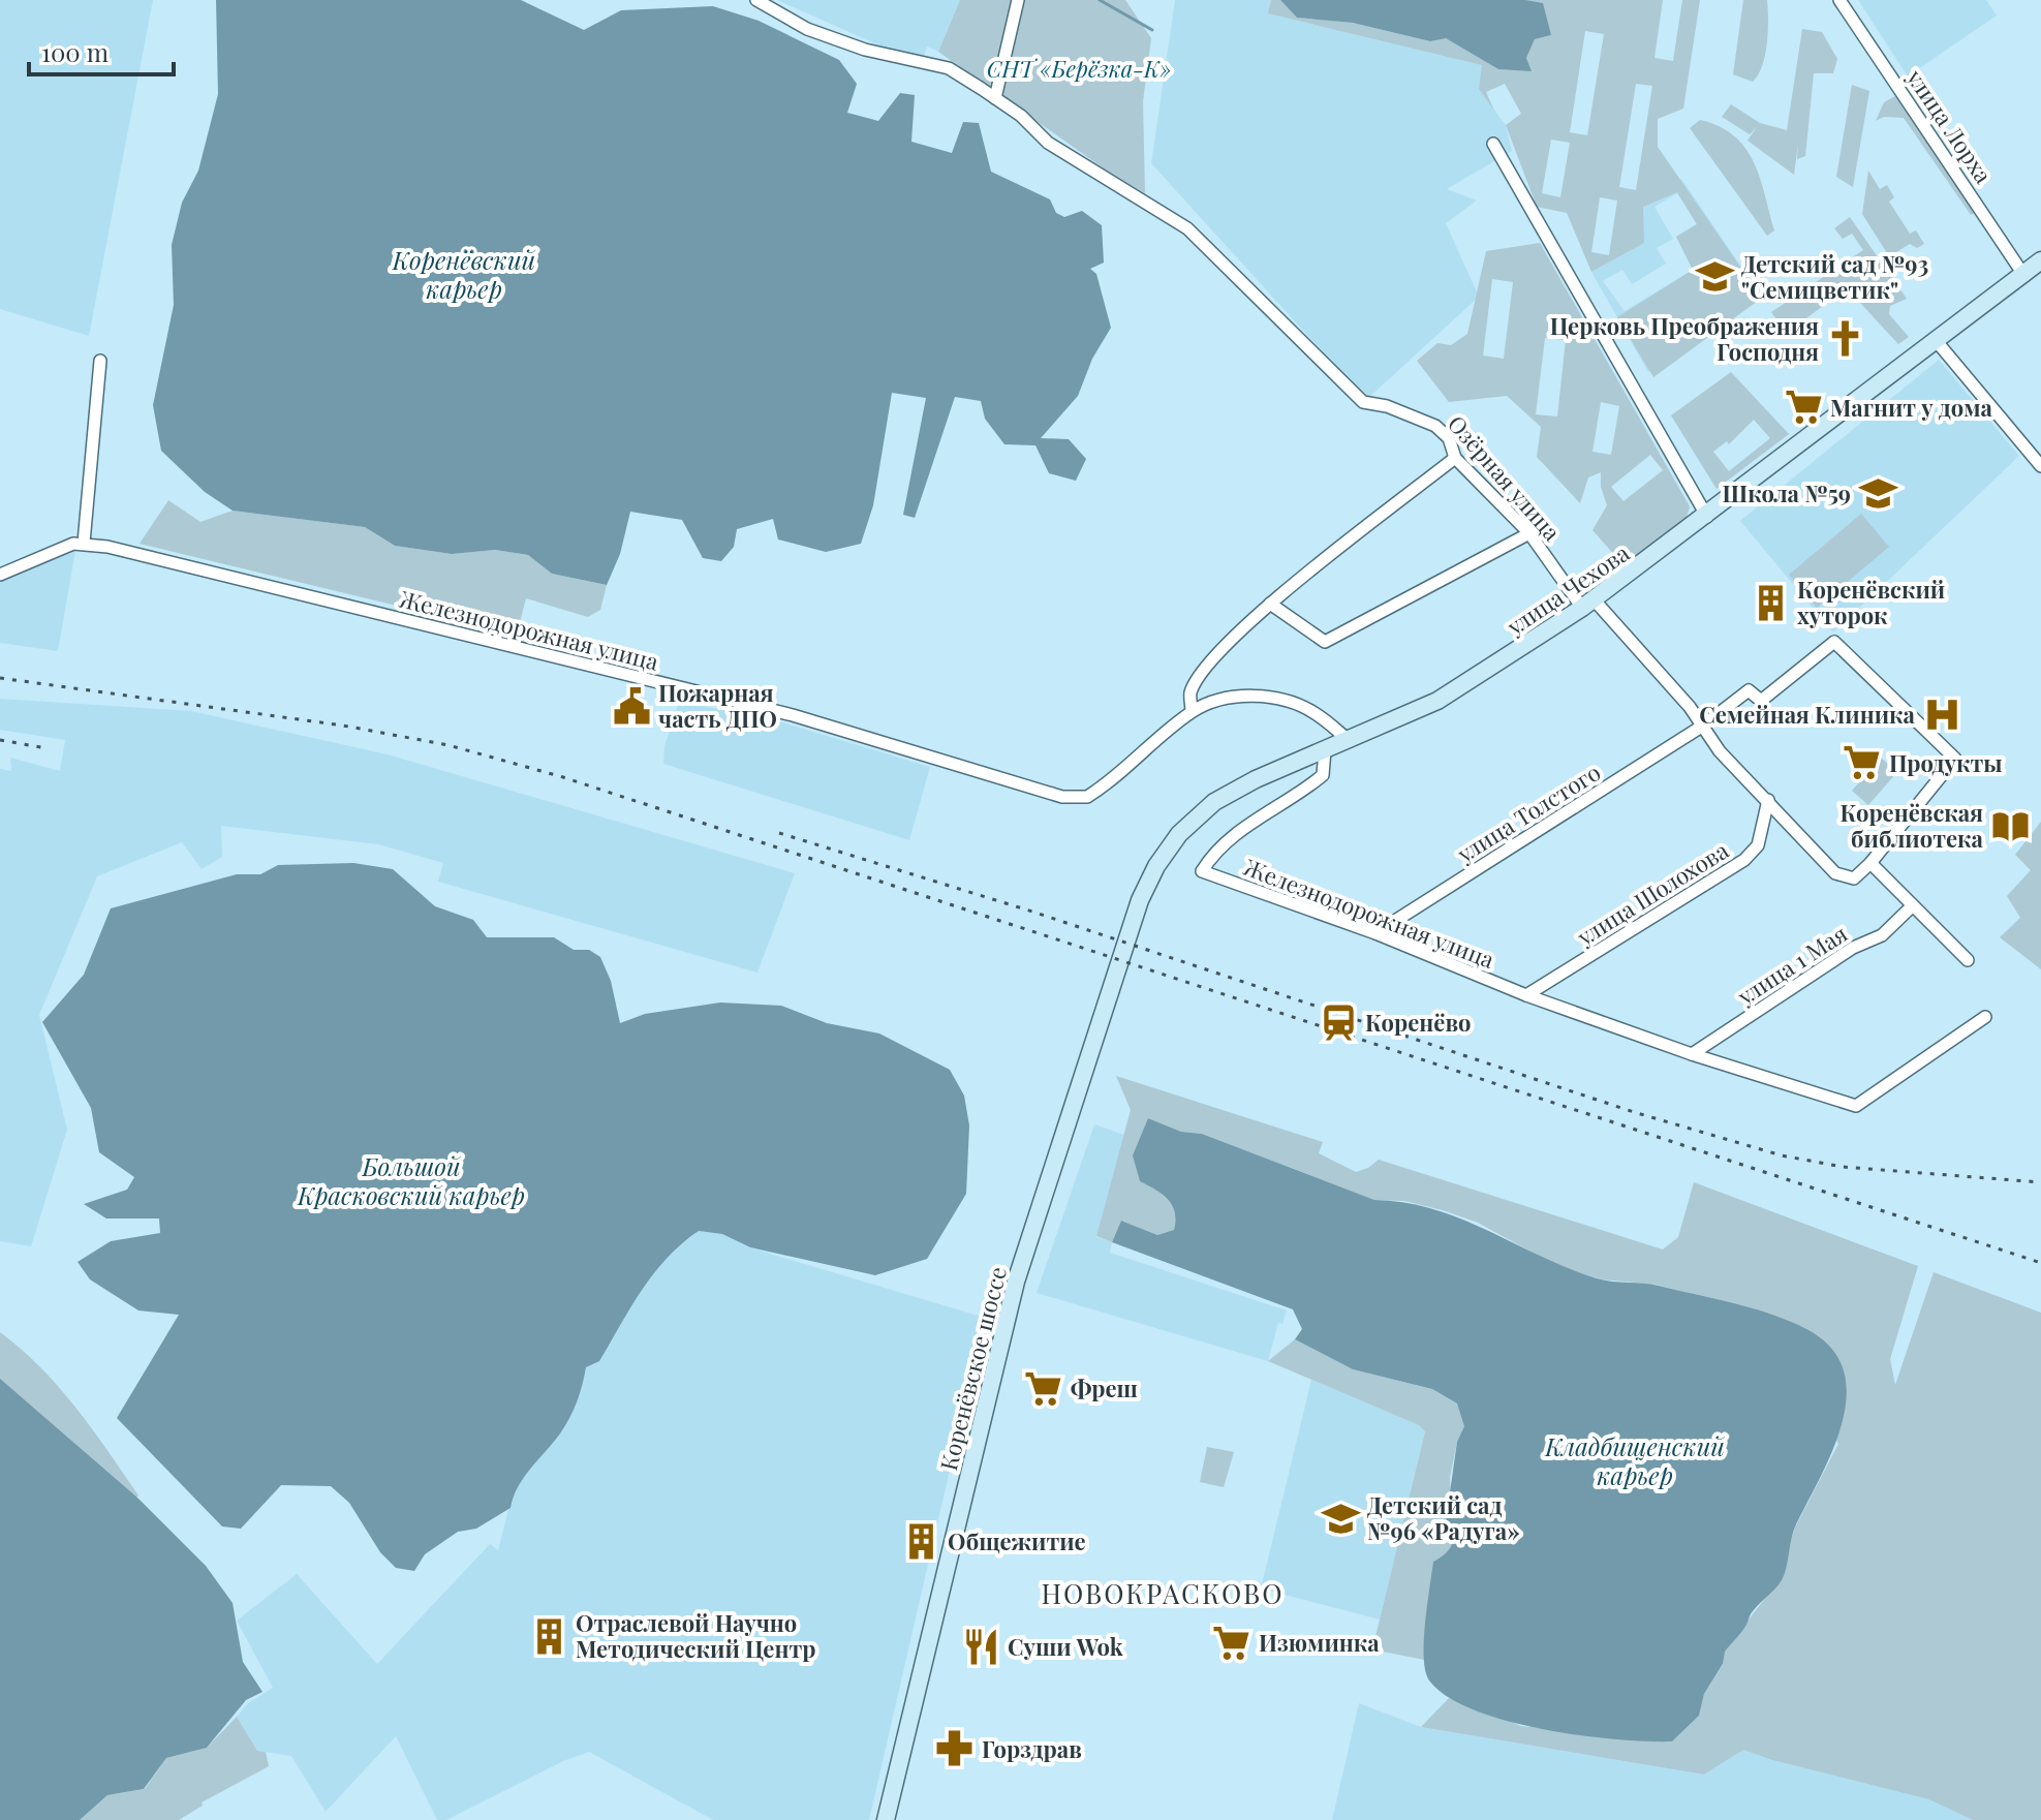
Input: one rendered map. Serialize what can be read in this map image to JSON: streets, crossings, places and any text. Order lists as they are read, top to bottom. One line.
{"streets":{"main road":["улица Чехова","Коренёвское шоссе"],"street":["улица Лорха","Озёрная улица","Железнодорожная улица","улица Толстого","улица Шолохова","улица 1 Мая"]},"crossings":[["улица Лорха","улица Чехова"],["Озёрная улица","улица Чехова"],["Озёрная улица","улица Толстого"],["Озёрная улица","улица Шолохова"],["улица Чехова","Железнодорожная улица"],["улица Чехова","Коренёвское шоссе"],["Железнодорожная улица","улица Толстого"],["Железнодорожная улица","улица Шолохова"],["Железнодорожная улица","улица 1 Мая"]],"districts":["НОВОКРАСКОВО"],"water":["Коренёвский карьер","Большой Красковский карьер","Кладбищенский карьер"],"parks":["СНТ «Берёзка-К»"],"places":{"school or university":["Детский сад №93 \"Семицветик\"","Школа №59","Детский сад №96 «Радуга»"],"church":["Церковь Преображения Господня"],"supermarket":["Магнит у дома","Продукты","Фреш","Изюминка"],"building":["Коренёвский хуторок","Общежитие","Отраслевой Научно Методический Центр"],"public building":["Пожарная часть ДПО"],"hospital":["Семейная Клиника"],"library":["Коренёвская библиотека"],"station":["Коренёво"],"restaurant":["Суши Wok"],"pharmacy":["Горздрав"]},"scale_bar":"100 m"}
